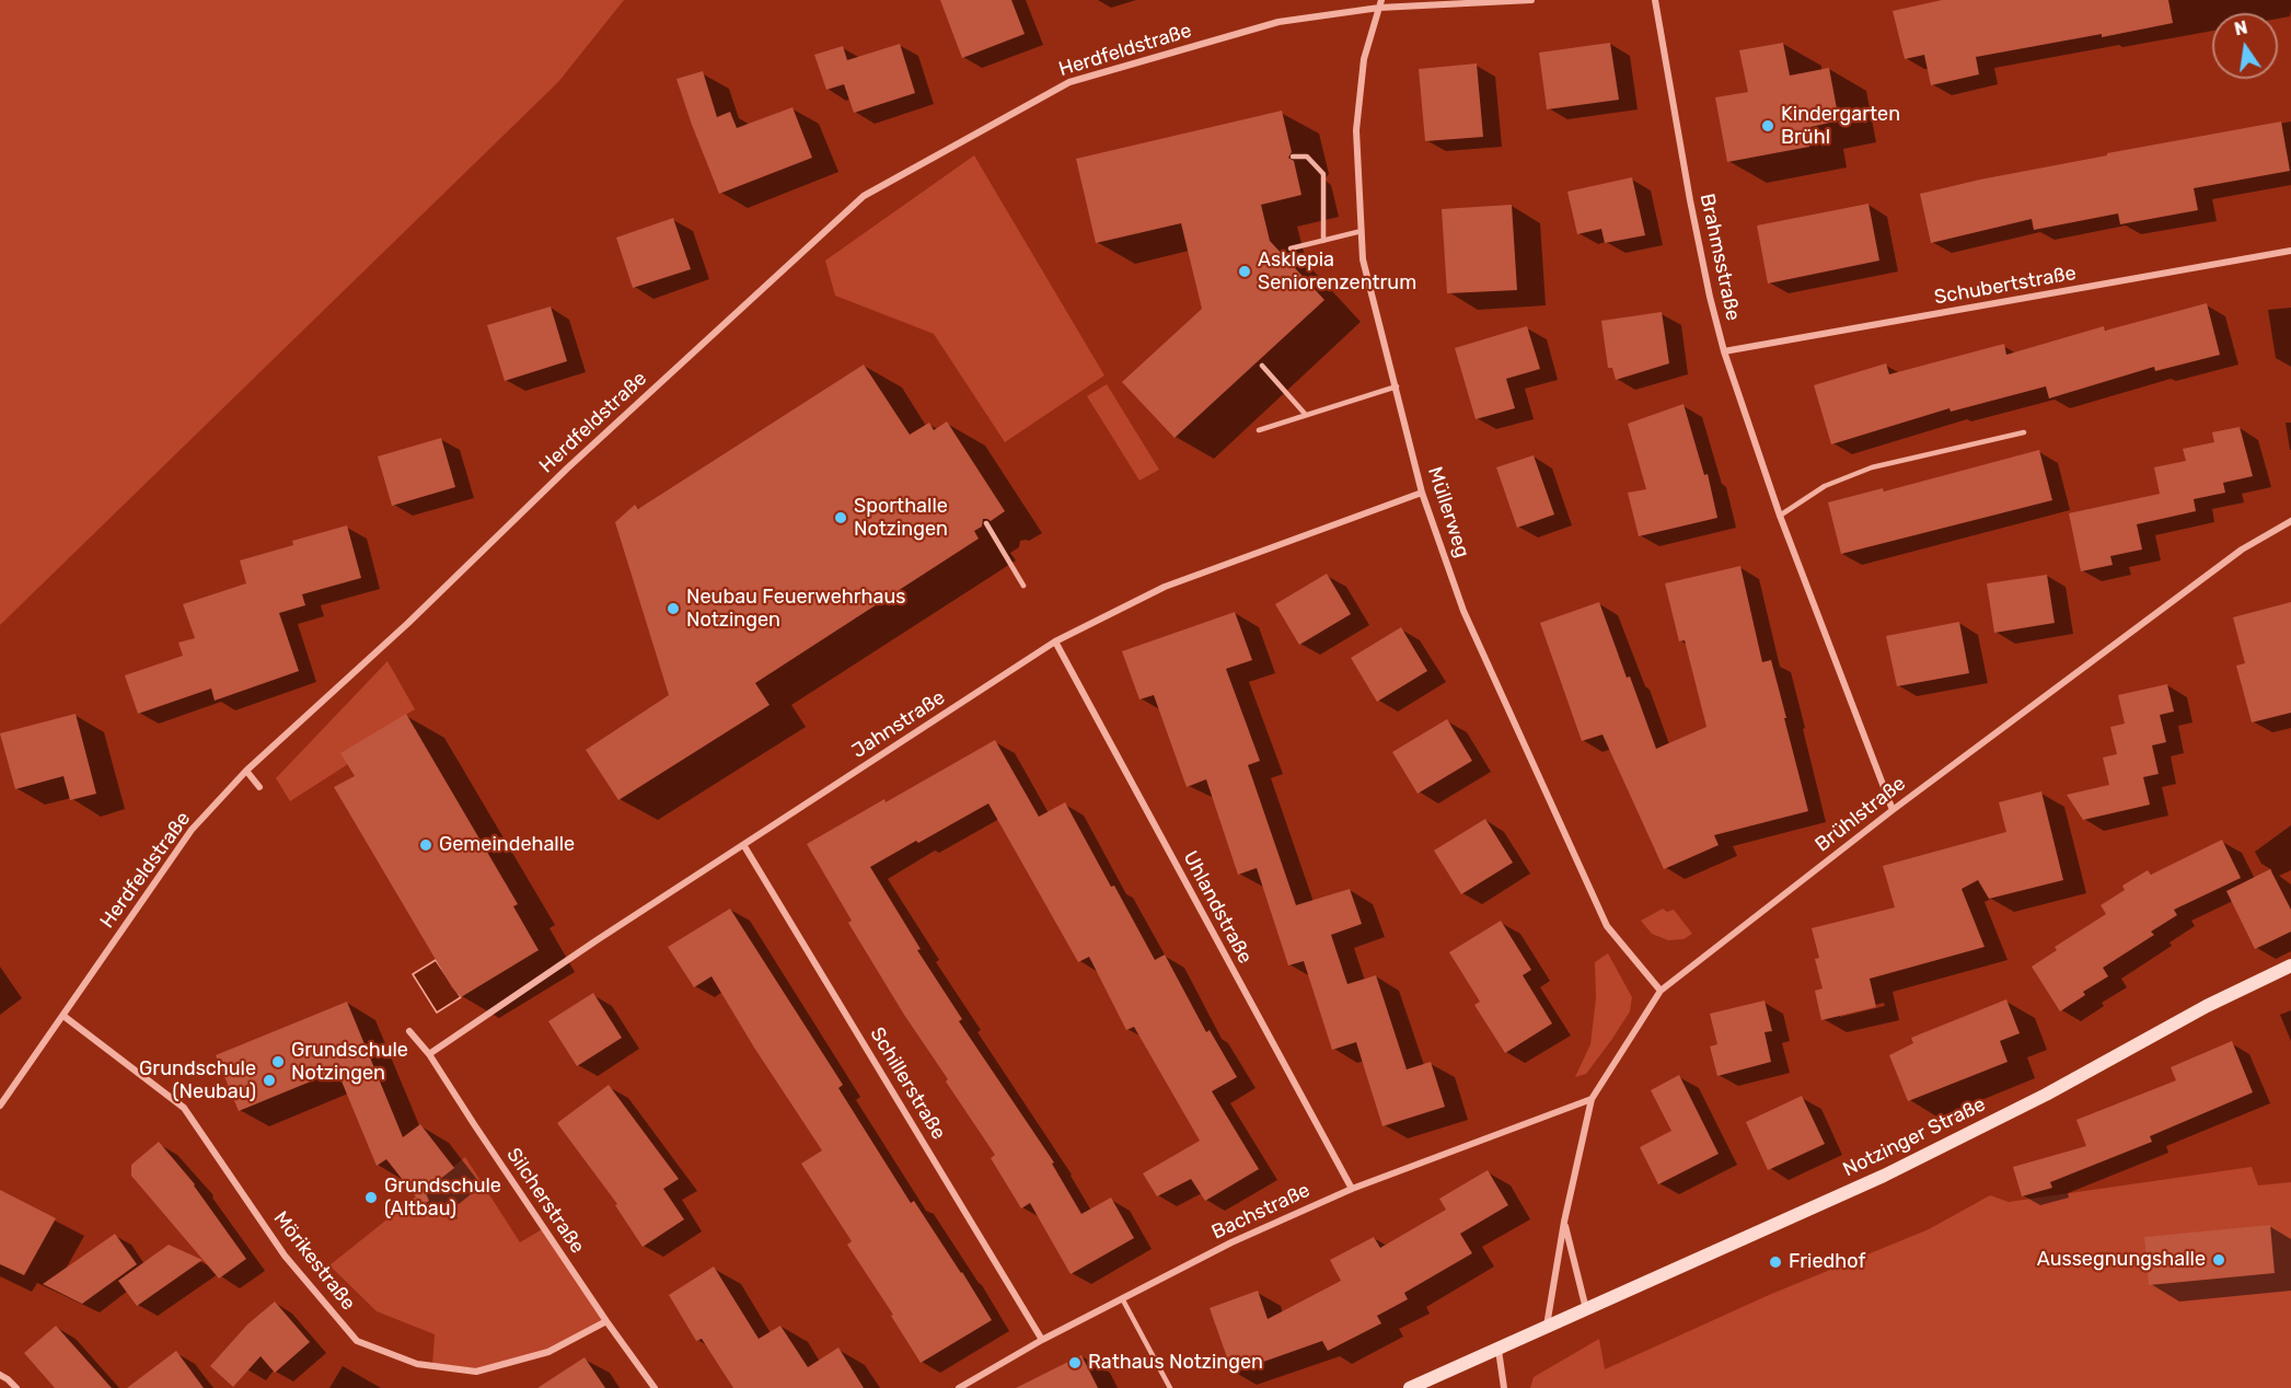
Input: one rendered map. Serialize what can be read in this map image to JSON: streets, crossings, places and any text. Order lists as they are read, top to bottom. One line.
{"streets":{"street":["Herdfeldstraße","Brahmsstraße","Schubertstraße","Müllerweg","Jahnstraße","Brühlstraße","Uhlandstraße","Schillerstraße","Notzinger Straße","Silcherstraße","Bachstraße","Mörikestraße"]},"crossings":[["Herdfeldstraße","Müllerweg"],["Herdfeldstraße","Mörikestraße"],["Brahmsstraße","Schubertstraße"],["Brahmsstraße","Brühlstraße"],["Müllerweg","Jahnstraße"],["Müllerweg","Brühlstraße"],["Jahnstraße","Uhlandstraße"],["Jahnstraße","Schillerstraße"],["Jahnstraße","Silcherstraße"],["Brühlstraße","Notzinger Straße"],["Brühlstraße","Bachstraße"],["Uhlandstraße","Bachstraße"],["Schillerstraße","Bachstraße"],["Silcherstraße","Mörikestraße"]],"places":["Kindergarten Brühl","Asklepia Seniorenzentrum","Sporthalle Notzingen","Neubau Feuerwehrhaus Notzingen","Gemeindehalle","Grundschule Notzingen","Grundschule (Neubau)","Grundschule (Altbau)","Aussegnungshalle","Friedhof","Rathaus Notzingen"],"north":"top"}
